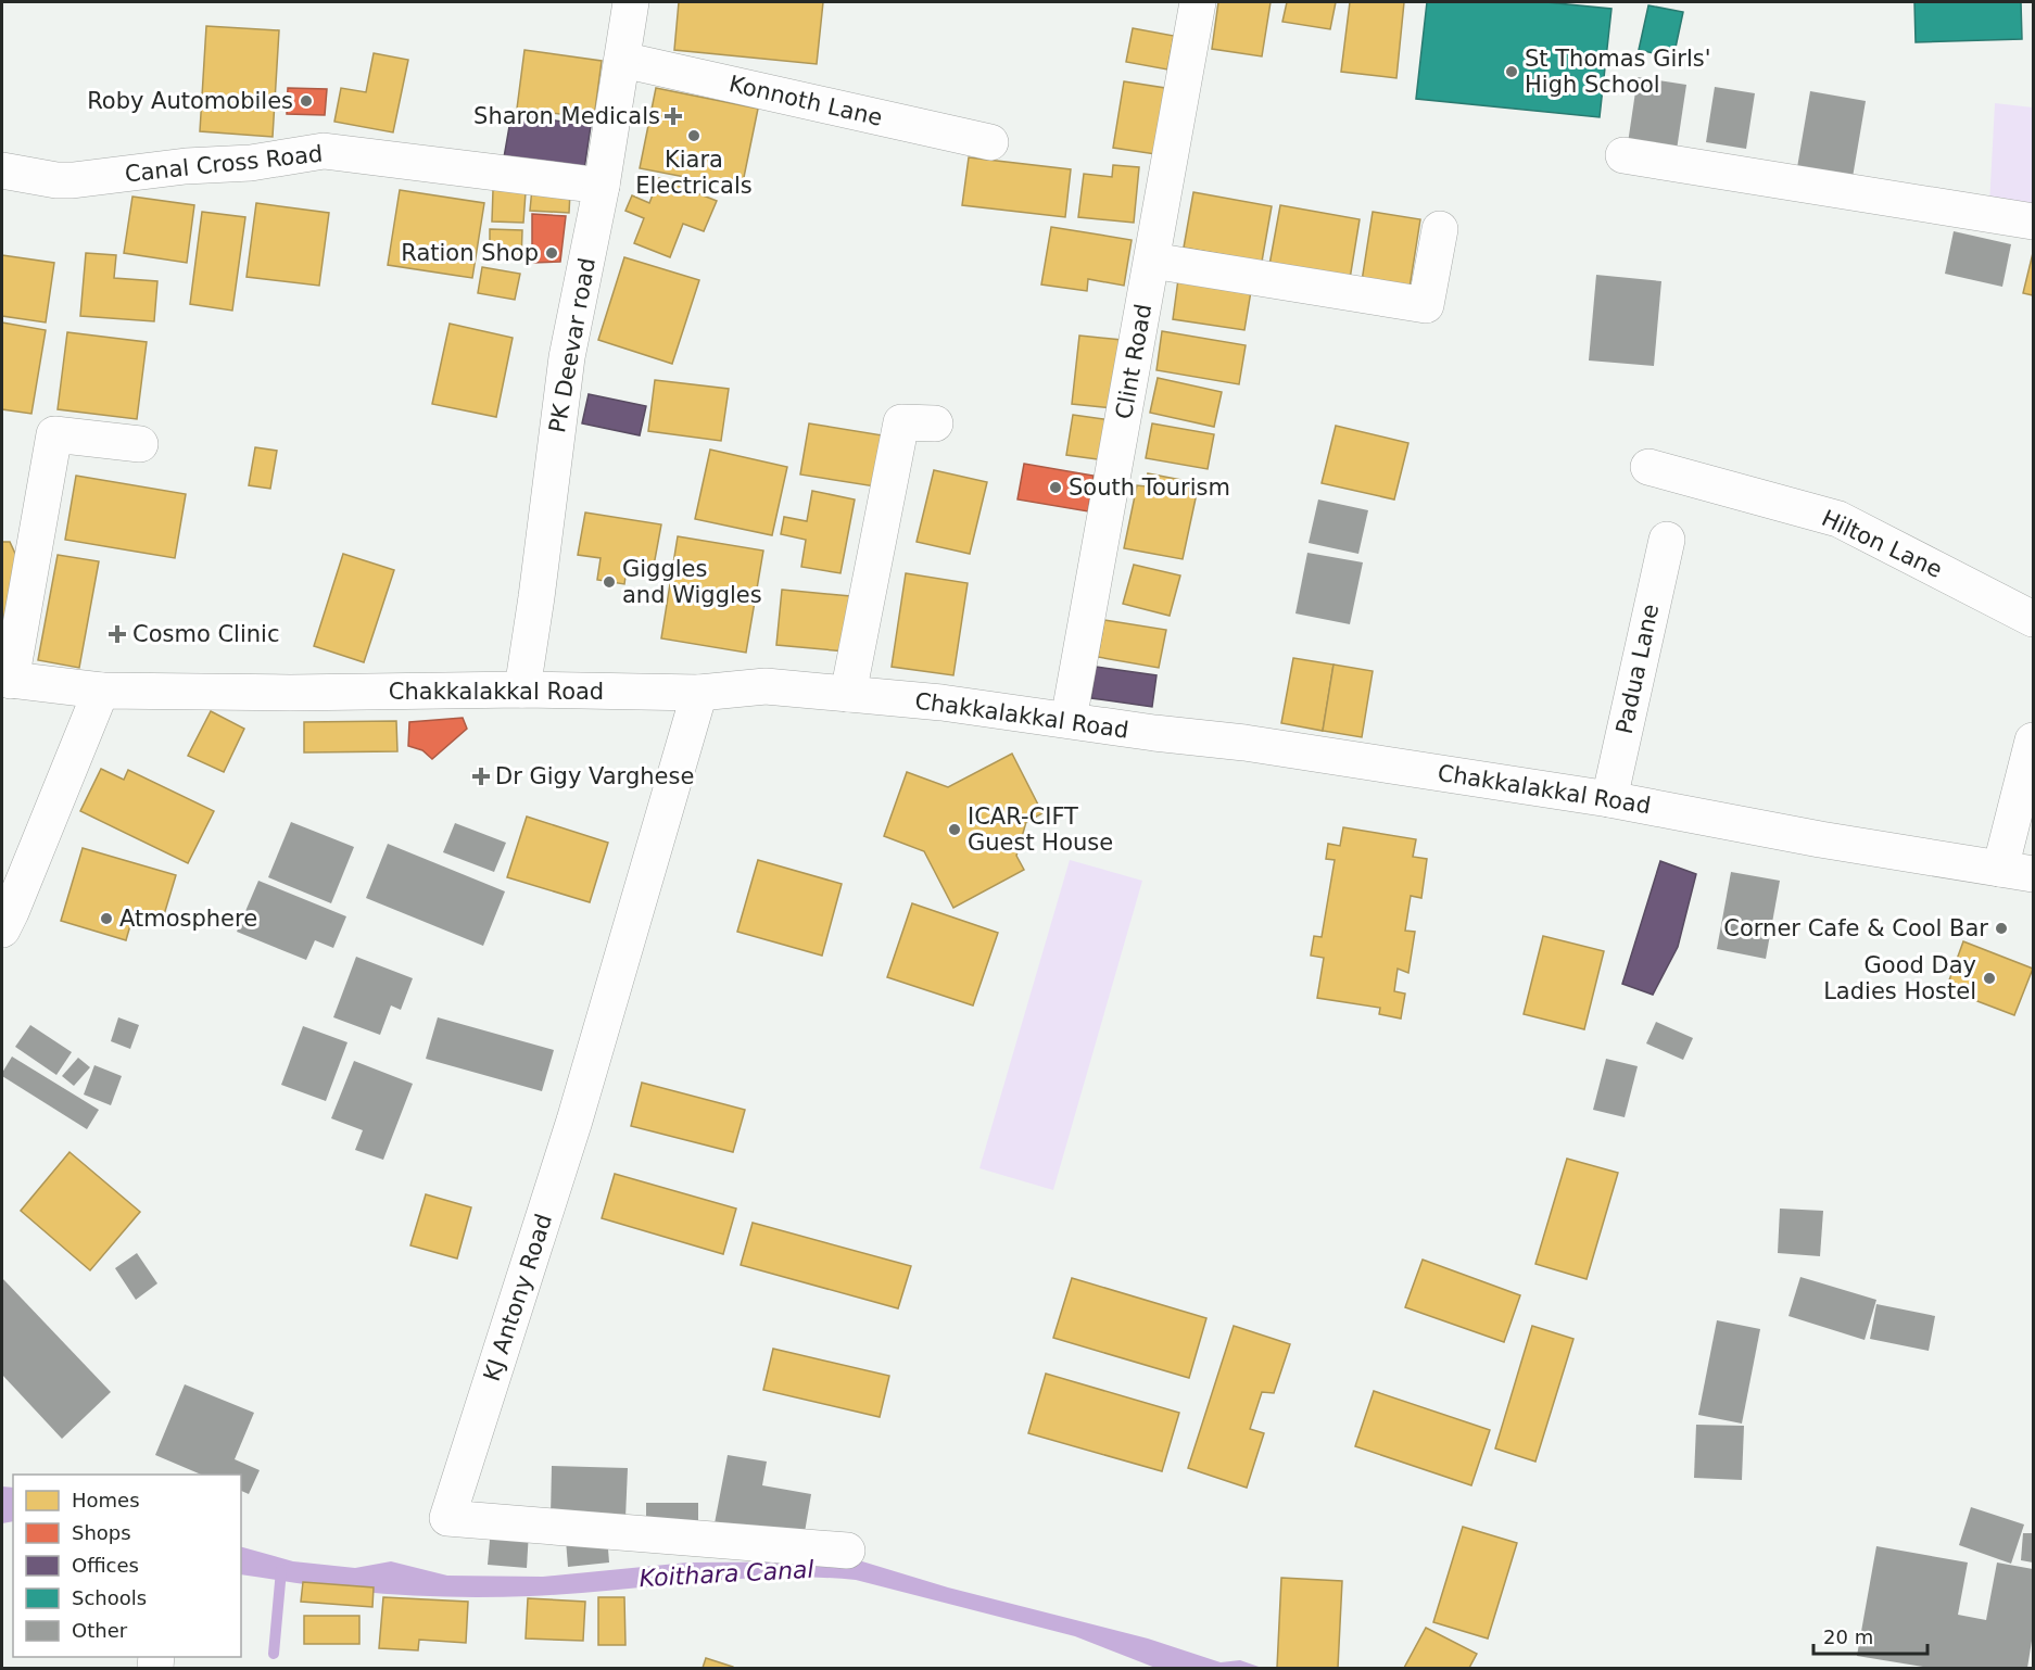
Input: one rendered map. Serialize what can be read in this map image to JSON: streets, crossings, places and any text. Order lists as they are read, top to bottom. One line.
{"streets":{"street":["Konnoth Lane","Canal Cross Road","PK Deevar road","Clint Road","Hilton Lane","Padua Lane","Chakkalakkal Road","KJ Antony Road"]},"crossings":[["Konnoth Lane","PK Deevar road"],["Canal Cross Road","PK Deevar road"],["PK Deevar road","Chakkalakkal Road"],["Clint Road","Chakkalakkal Road"],["Padua Lane","Chakkalakkal Road"],["Chakkalakkal Road","KJ Antony Road"]],"water":["Koithara Canal"],"places":{"other":["St Thomas Girls' High School","Roby Automobiles","Kiara Electricals","Ration Shop","South Tourism","Giggles and Wiggles","ICAR-CIFT Guest House","Atmosphere","Corner Cafe & Cool Bar","Good Day Ladies Hostel"],"health":["Sharon Medicals","Cosmo Clinic","Dr Gigy Varghese"]},"legend":["Homes","Shops","Offices","Schools","Other"],"scale_bar":"20 m"}
